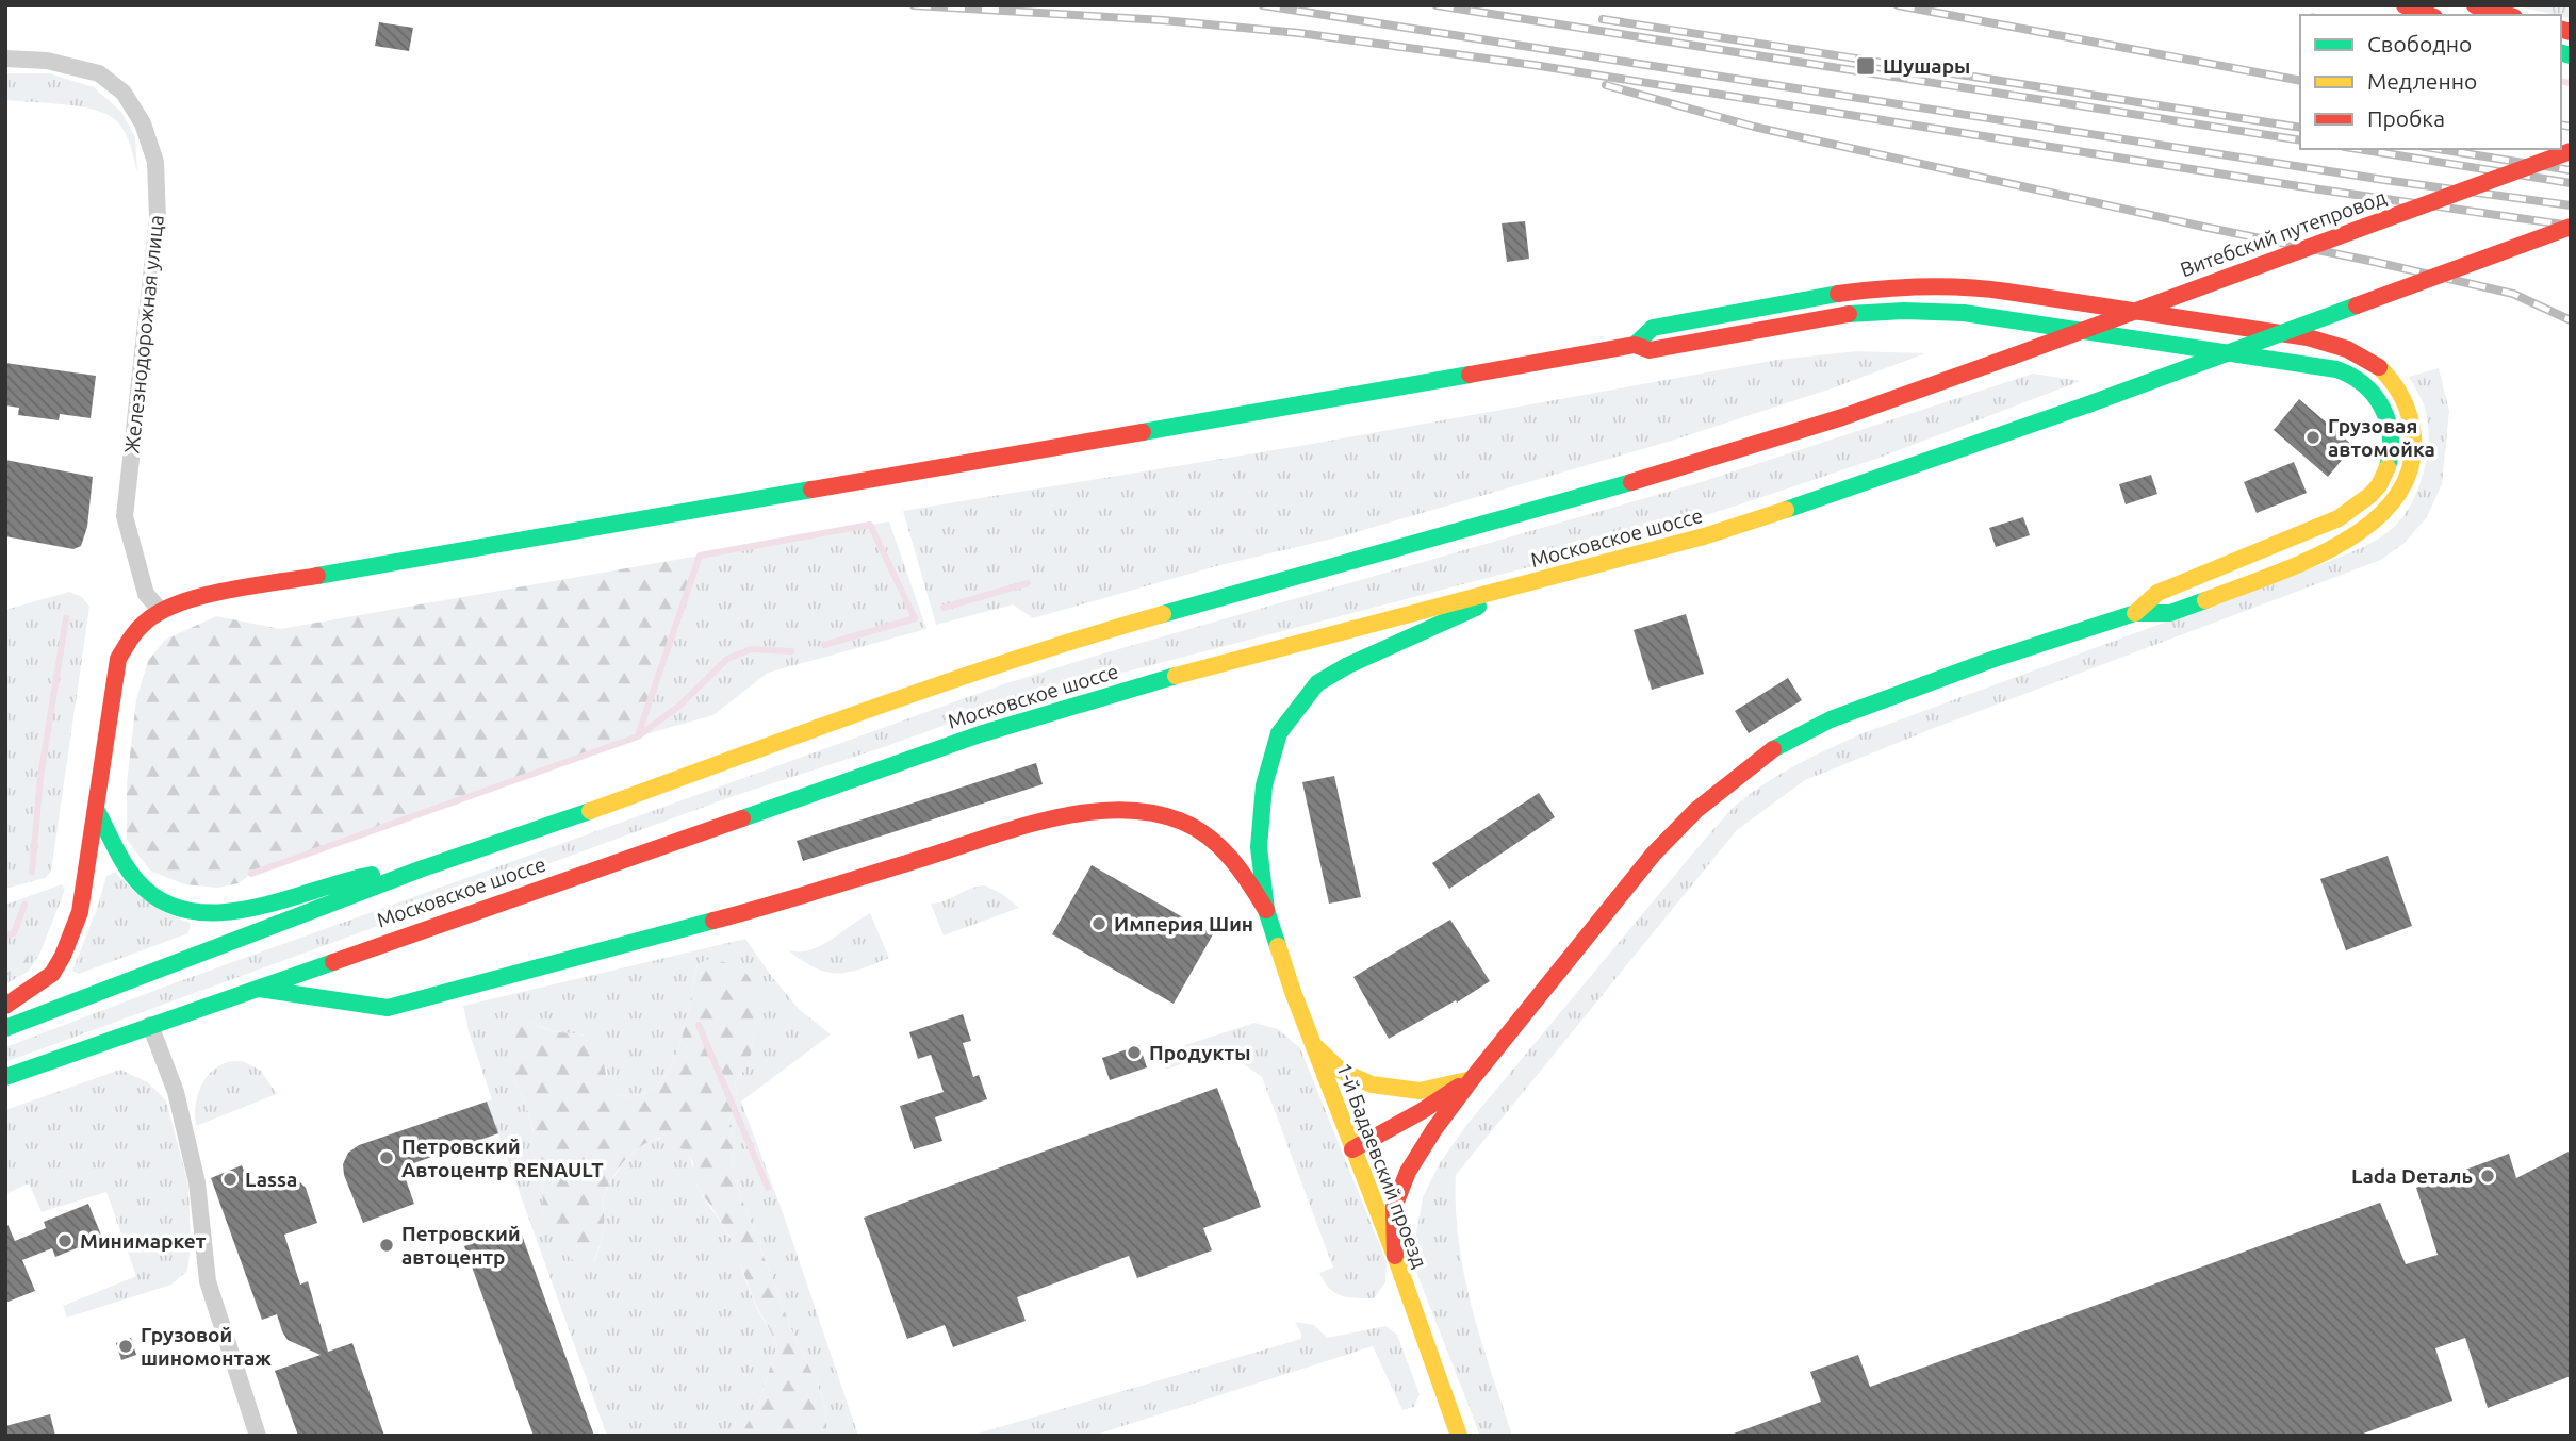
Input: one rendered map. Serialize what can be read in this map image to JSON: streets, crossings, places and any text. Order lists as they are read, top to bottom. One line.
{"streets":{"main road":["Витебский путепровод","Московское шоссе","1-й Бадаевский проезд"],"street":["Железнодорожная улица"]},"crossings":[["Витебский путепровод","Московское шоссе"]],"places":{"transit":["Шушары"],"other":["Грузовая автомойка","Империя Шин","Продукты","Петровский Автоцентр RENAULT","Lada Dеталь","Lassa","Минимаркет","Петровский автоцентр","Грузовой шиномонтаж"]},"legend":["Свободно","Медленно","Пробка"]}
